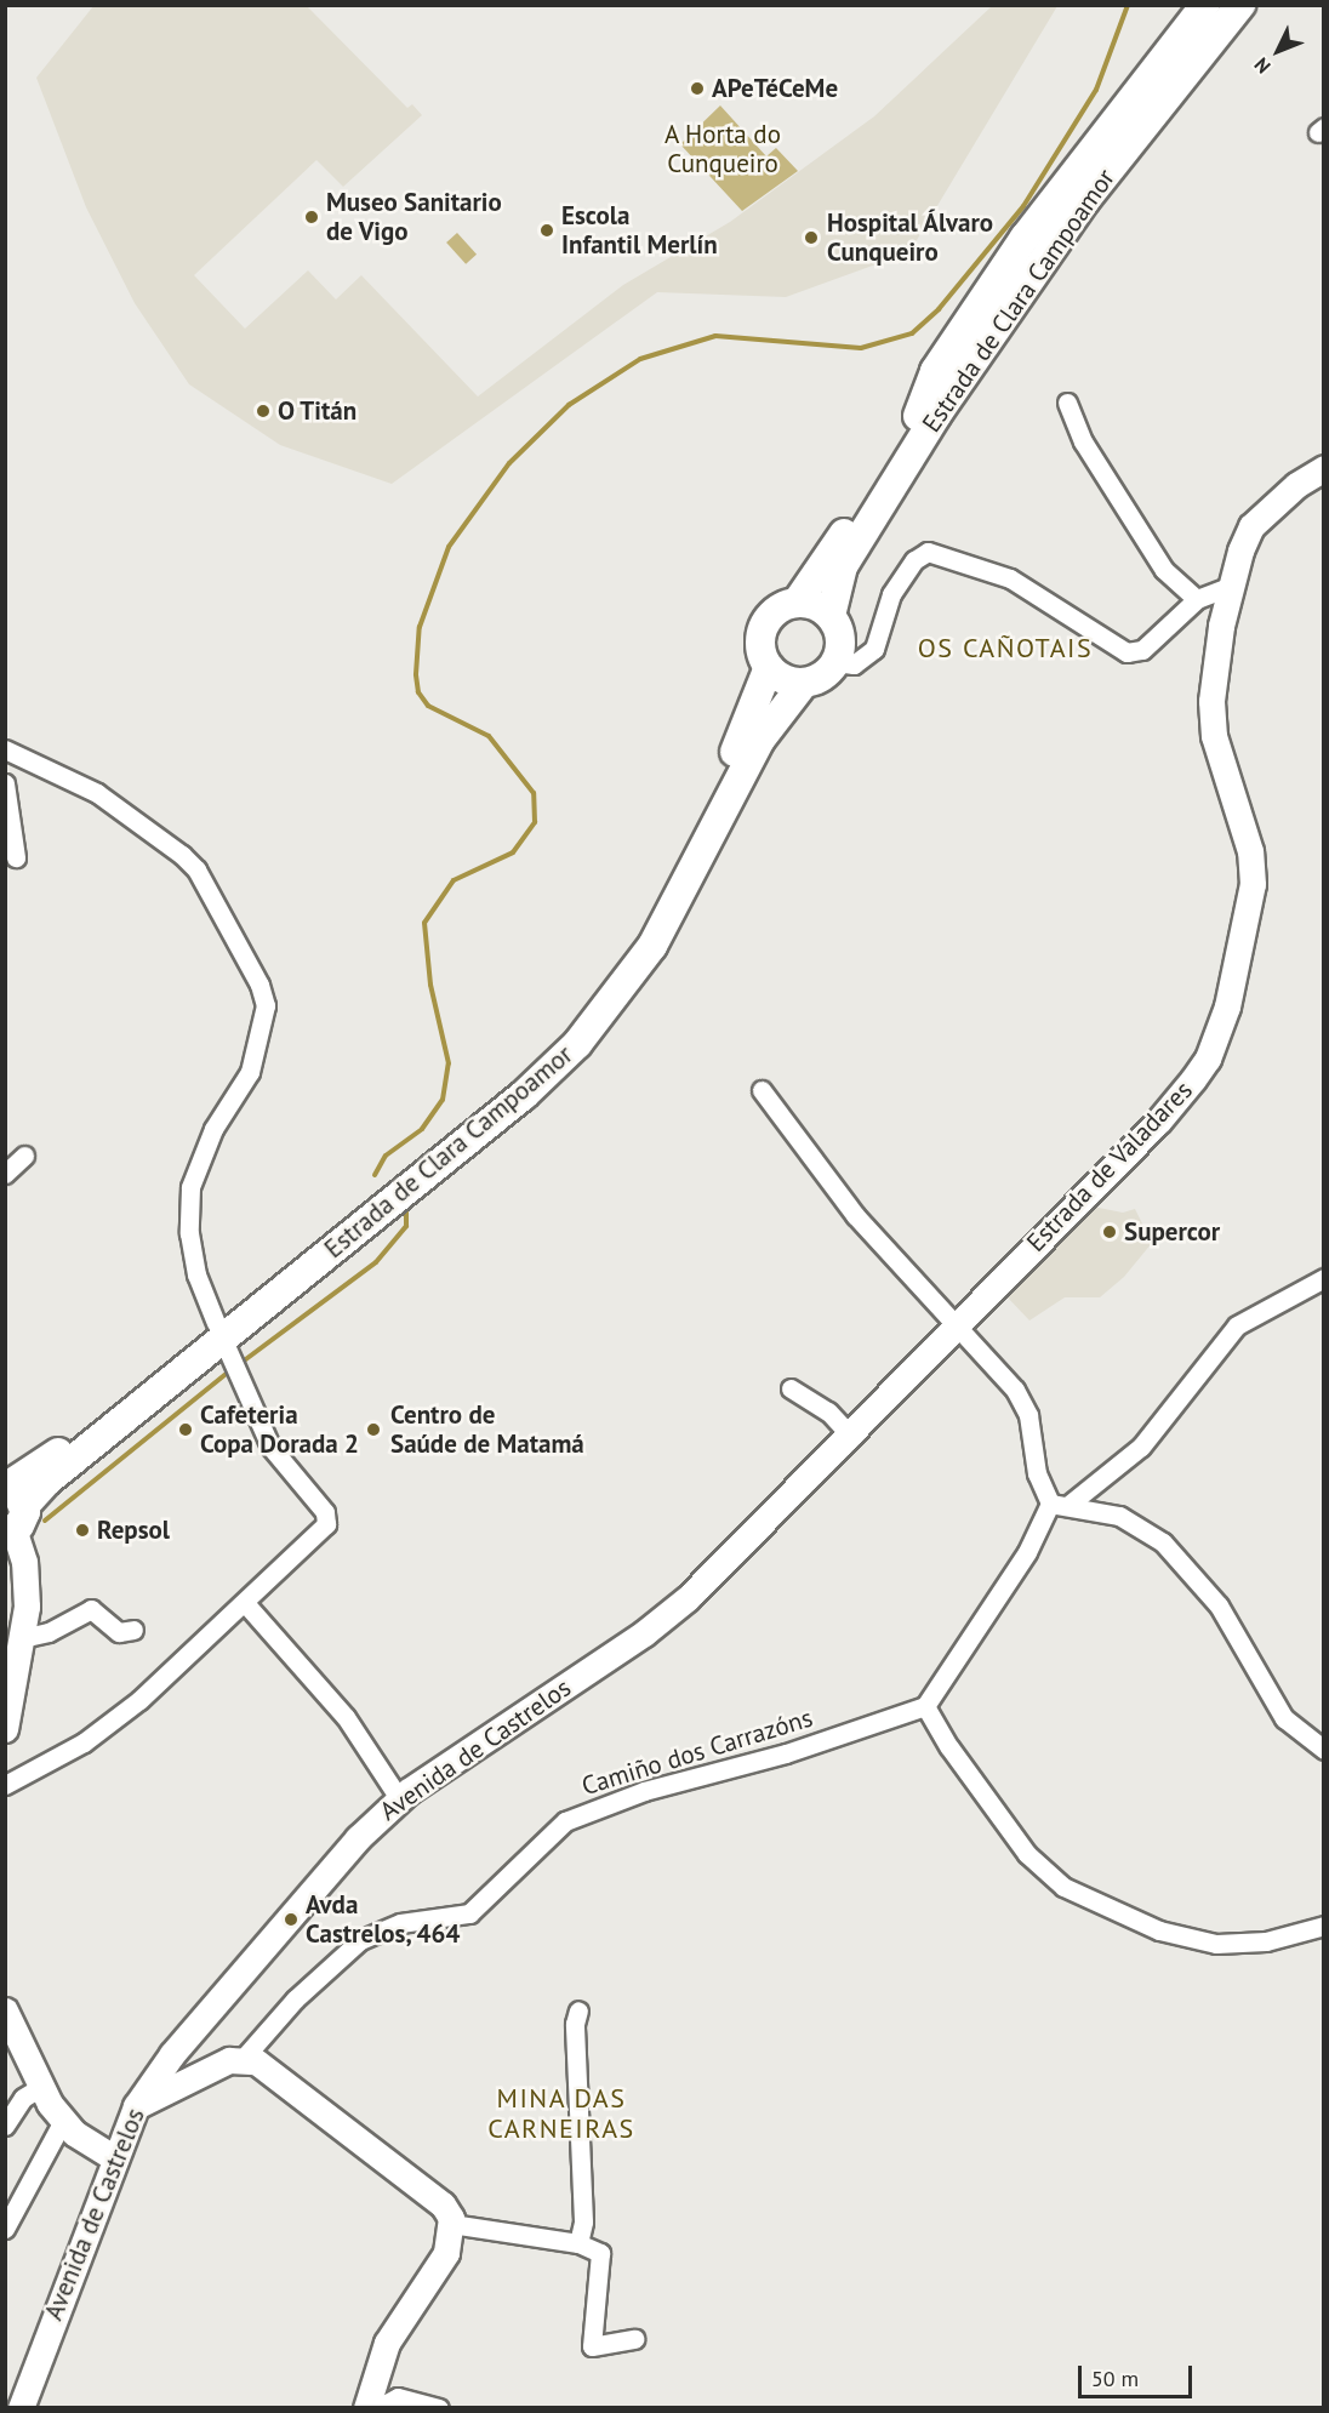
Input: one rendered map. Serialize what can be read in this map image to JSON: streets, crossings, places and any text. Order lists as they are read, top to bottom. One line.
{"streets":{"main road":["Estrada de Clara Campoamor","Estrada de Valadares","Avenida de Castrelos"],"street":["Camiño dos Carrazóns"]},"crossings":[["Estrada de Valadares","Avenida de Castrelos"]],"districts":["OS CAÑOTAIS","MINA DAS CARNEIRAS"],"parks":["A Horta do Cunqueiro"],"places":["APeTéCeMe","Museo Sanitario de Vigo","Escola Infantil Merlín","Hospital Álvaro Cunqueiro","O Titán","Supercor","Cafeteria Copa Dorada 2","Centro de Saúde de Matamá","Repsol","Avda Castrelos, 464"],"scale_bar":"50 m","north":"bottom left"}
